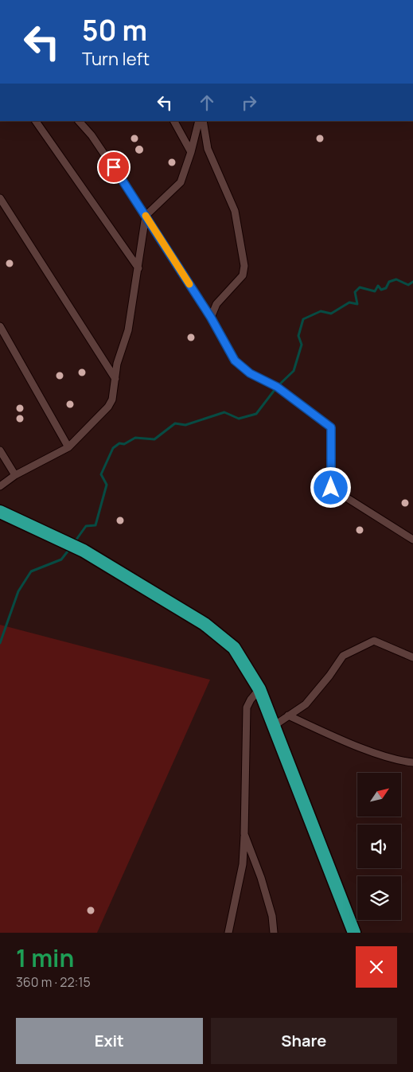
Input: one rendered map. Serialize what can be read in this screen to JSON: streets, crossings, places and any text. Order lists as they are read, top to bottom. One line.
{"north":"top right","page":{"turn":["50 m","Turn left"],"heading":["1 min","360 m · 22:15"],"buttons":["Exit","Share"]}}
